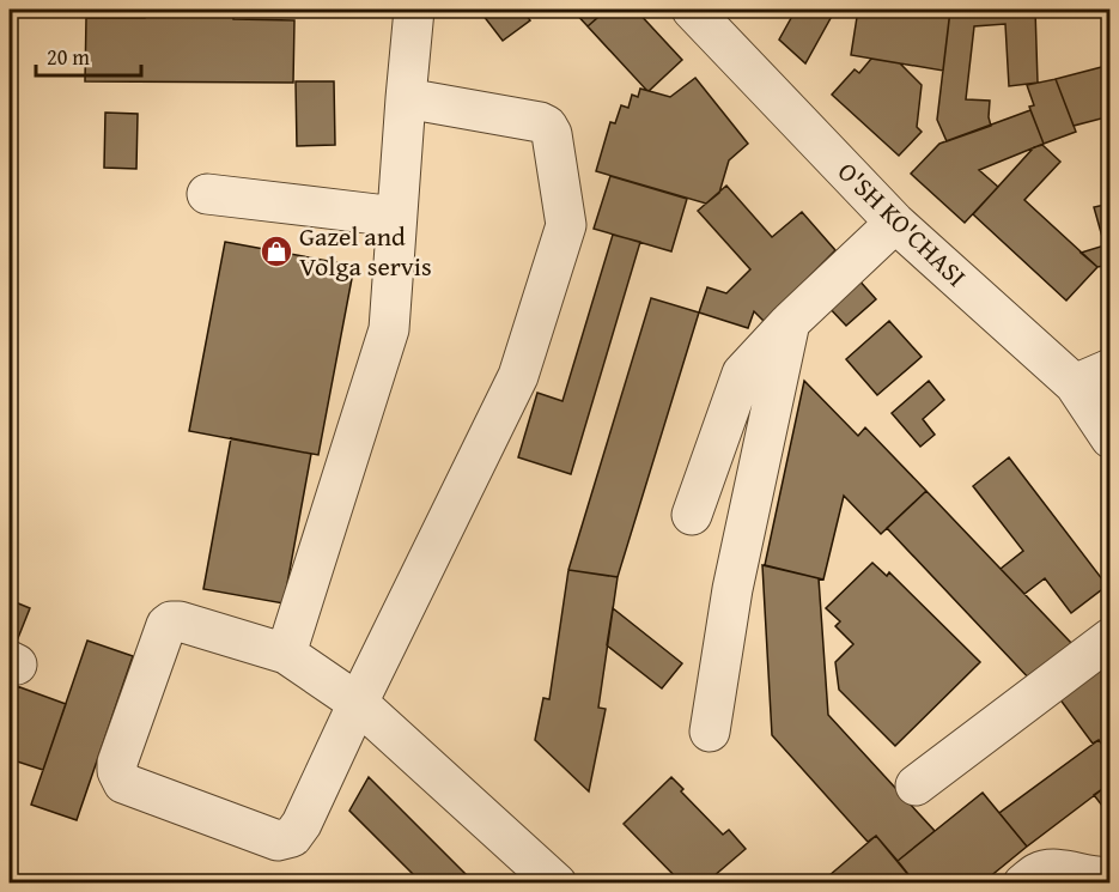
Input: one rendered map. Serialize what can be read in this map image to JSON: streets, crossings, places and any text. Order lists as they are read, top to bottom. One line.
{"streets":{"street":["O'SH KO'CHASI"]},"places":{"shop":["Gazel and Volga servis"]},"scale_bar":"20 m"}
